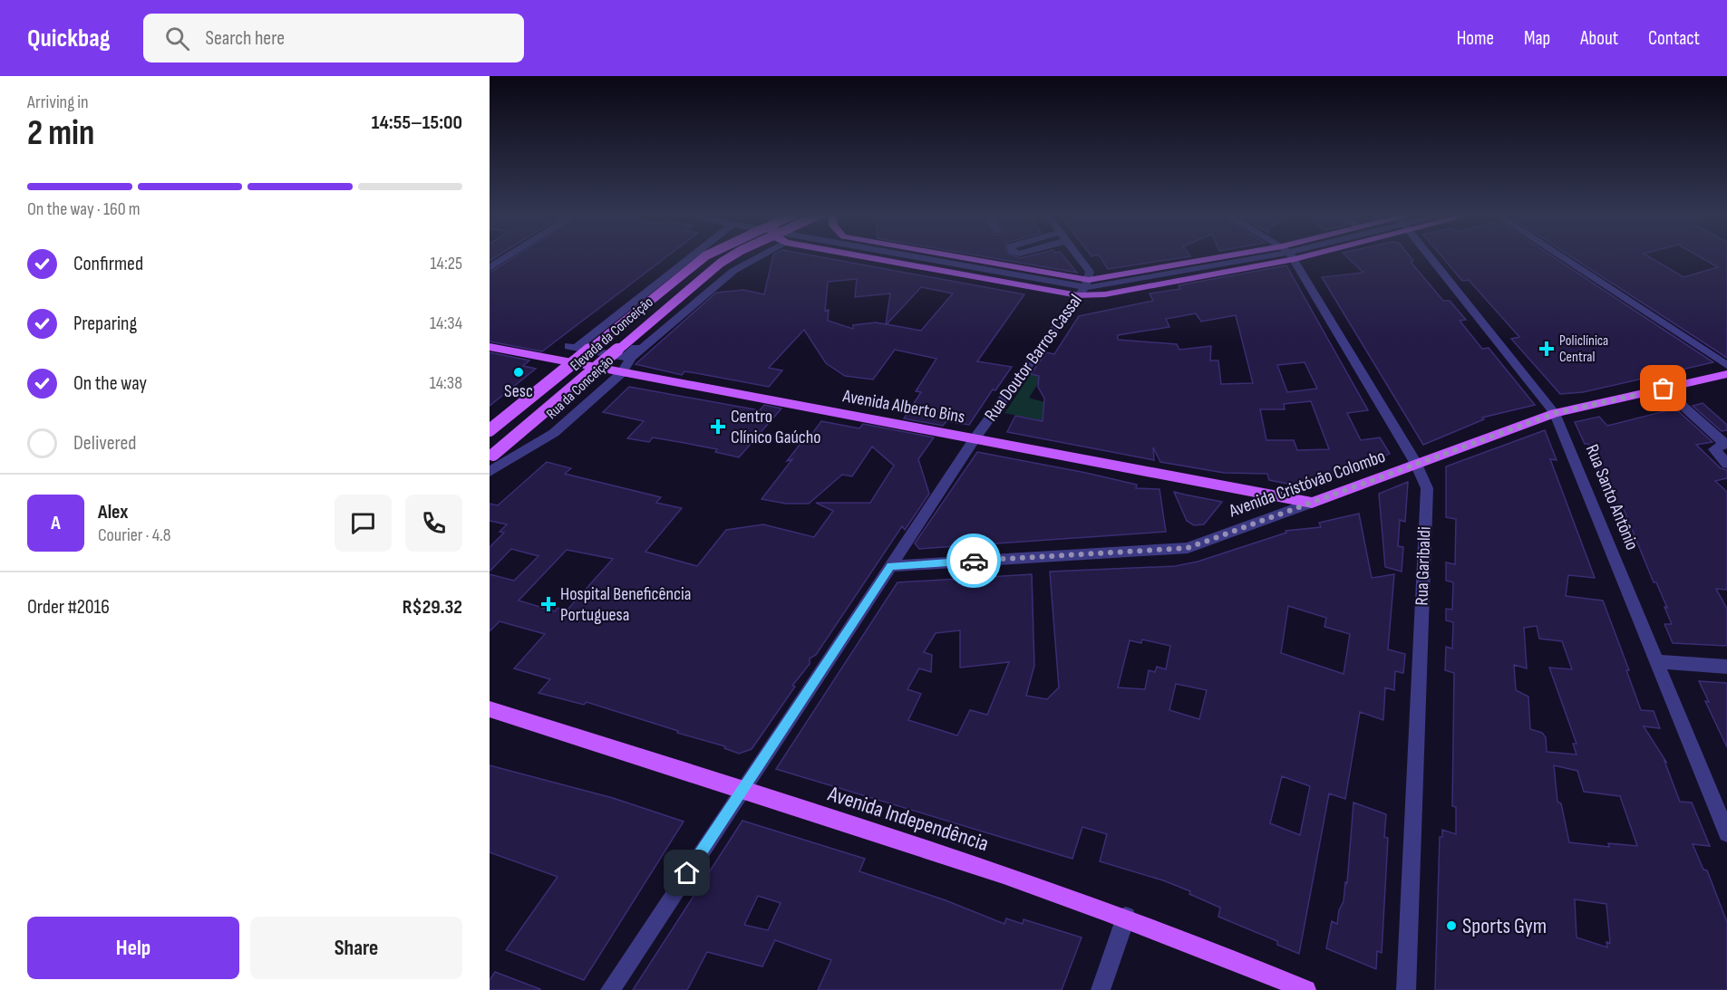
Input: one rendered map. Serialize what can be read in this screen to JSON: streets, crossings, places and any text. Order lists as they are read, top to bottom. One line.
{"streets":{"main road":["Elevada da Conceição","Avenida Alberto Bins","Avenida Cristóvão Colombo","Avenida Independência"],"street":["Rua Doutor Barros Cassal","Rua da Conceição","Rua Santo Antônio","Rua Garibaldi"]},"crossings":[["Rua Doutor Barros Cassal","Avenida Alberto Bins"],["Rua Doutor Barros Cassal","Avenida Cristóvão Colombo"],["Rua Doutor Barros Cassal","Avenida Independência"],["Rua da Conceição","Avenida Alberto Bins"],["Avenida Alberto Bins","Avenida Cristóvão Colombo"],["Avenida Cristóvão Colombo","Rua Santo Antônio"],["Avenida Cristóvão Colombo","Rua Garibaldi"]],"places":{"health":["Policlínica Central","Centro Clínico Gaúcho","Hospital Beneficência Portuguesa"],"other":["Sesc","Sports Gym"]},"page":{"header":"Quickbag","search":"Search here","nav":["Home","Map","About","Contact"],"heading":["2 min","Arriving in","14:55–15:00"],"panel":["Alex","Courier · 4.8","Order #2016","R$29.32"],"bar":"On the way · 160 m","list":[["Confirmed","14:25"],["Preparing","14:34"],["On the way","14:38"],"Delivered"],"round":"A","buttons":["Help","Share"]}}
